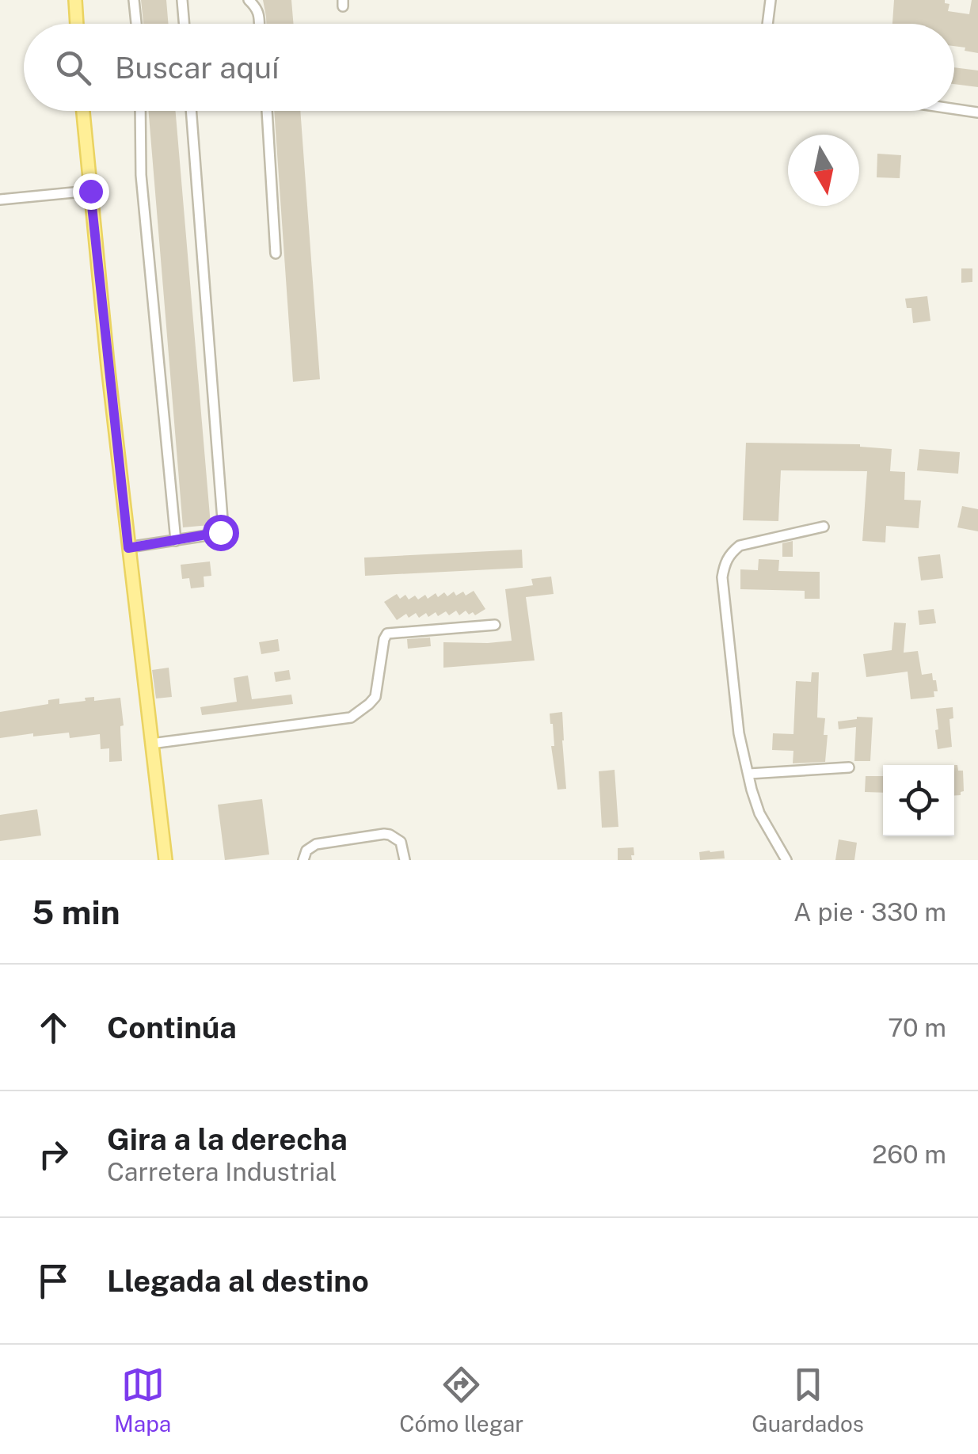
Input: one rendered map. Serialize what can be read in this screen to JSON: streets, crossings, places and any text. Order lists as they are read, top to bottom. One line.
{"north":"bottom","page":{"search":"Buscar aquí","heading":["5 min","A pie · 330 m"],"list":[["Continúa","70 m"],["Gira a la derecha","Carretera Industrial","260 m"],"Llegada al destino"],"nav":["Mapa","Cómo llegar","Guardados"]}}
